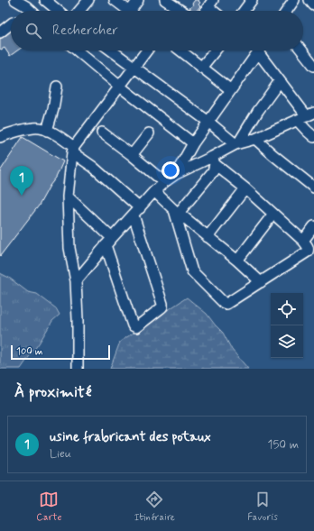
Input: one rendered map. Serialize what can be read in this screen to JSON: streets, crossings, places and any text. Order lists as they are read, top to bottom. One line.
{"scale_bar":"100 m","page":{"search":"Rechercher","pins":"1","scale":"100 m","heading":"À proximité","list":[{"mark":"1","name":"usine frabricant des potaux","note":"Lieu","value":"150 m"}],"nav":["Carte","Itinéraire","Favoris"]}}
